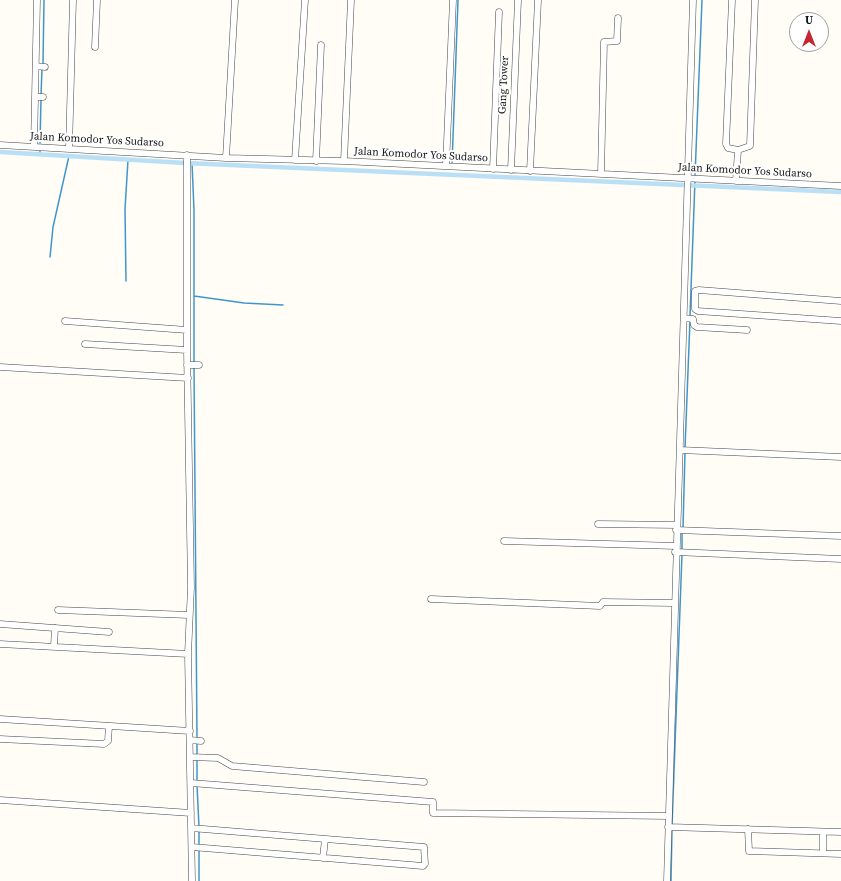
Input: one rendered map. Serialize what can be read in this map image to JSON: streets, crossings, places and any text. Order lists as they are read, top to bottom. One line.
{"streets":{"street":["Gang Tower","Jalan Komodor Yos Sudarso"]},"crossings":[["Gang Tower","Jalan Komodor Yos Sudarso"]],"north":"top"}
